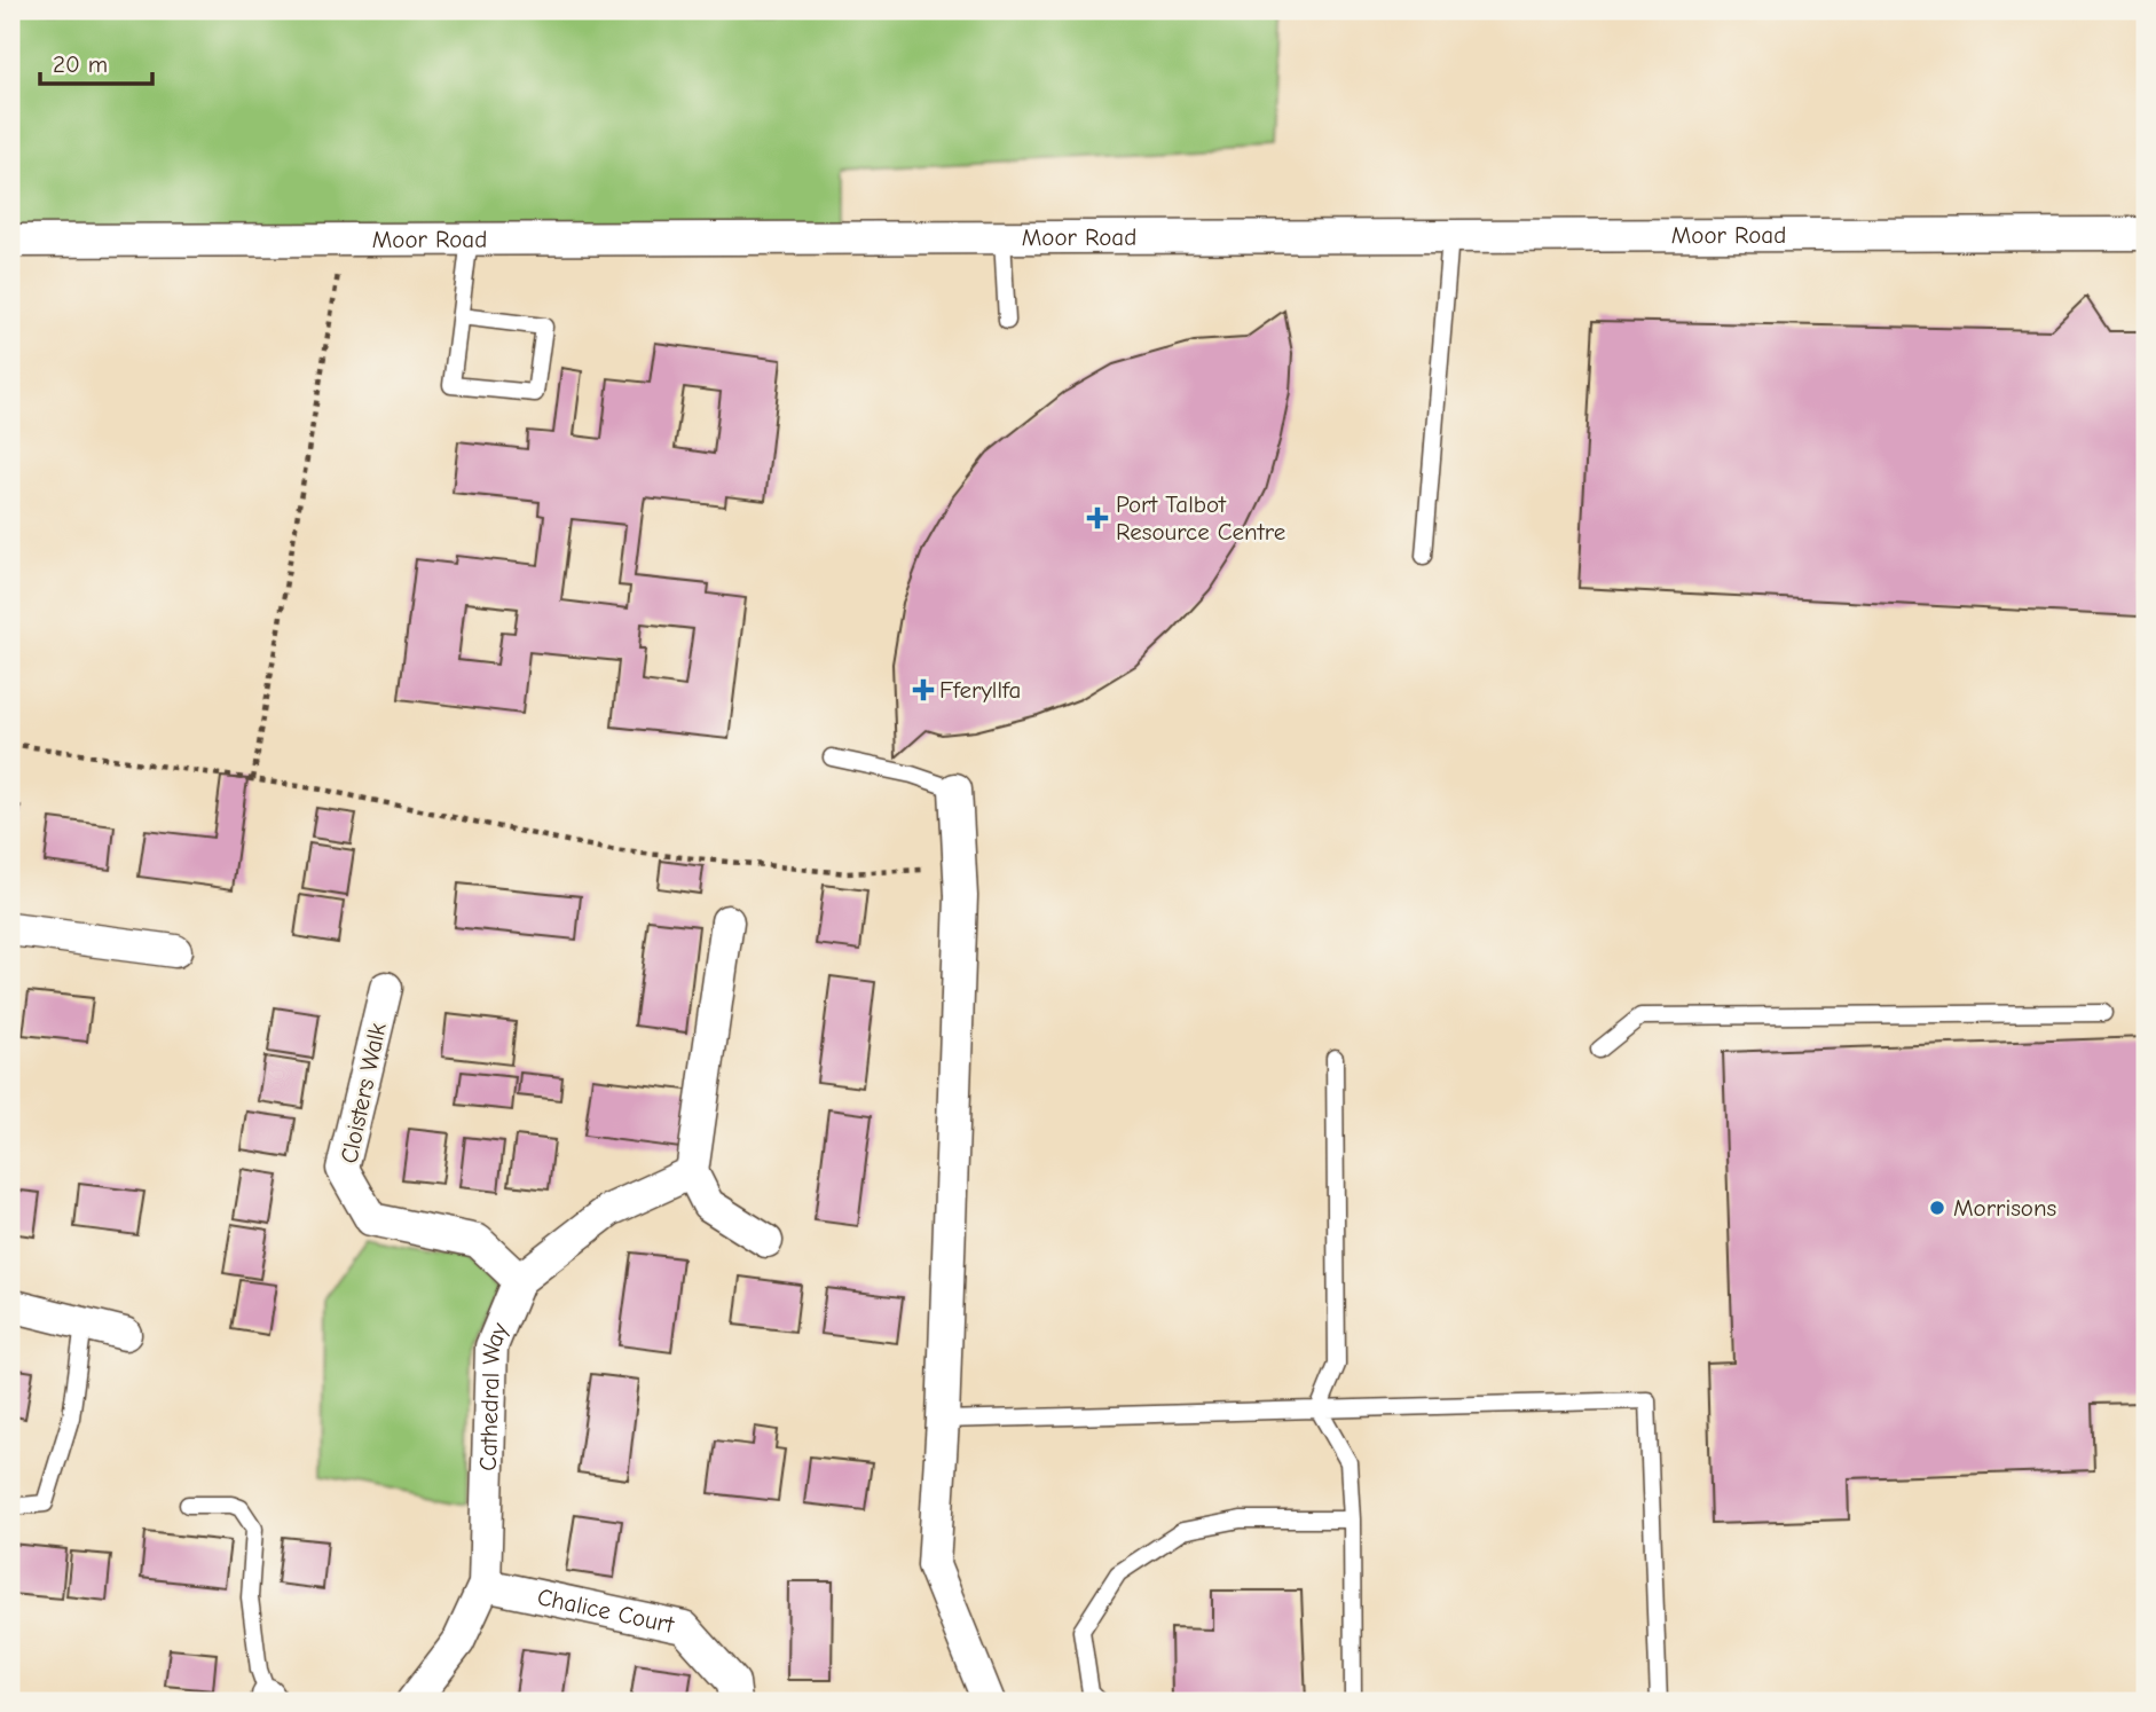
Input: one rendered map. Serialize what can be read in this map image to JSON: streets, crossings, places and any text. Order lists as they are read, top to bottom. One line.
{"streets":{"street":["Moor Road","Cloisters Walk","Cathedral Way","Chalice Court"]},"crossings":[["Cloisters Walk","Cathedral Way"],["Cathedral Way","Chalice Court"]],"places":{"health":["Port Talbot Resource Centre","Fferyllfa"],"other":["Morrisons"]},"scale_bar":"20 m"}
